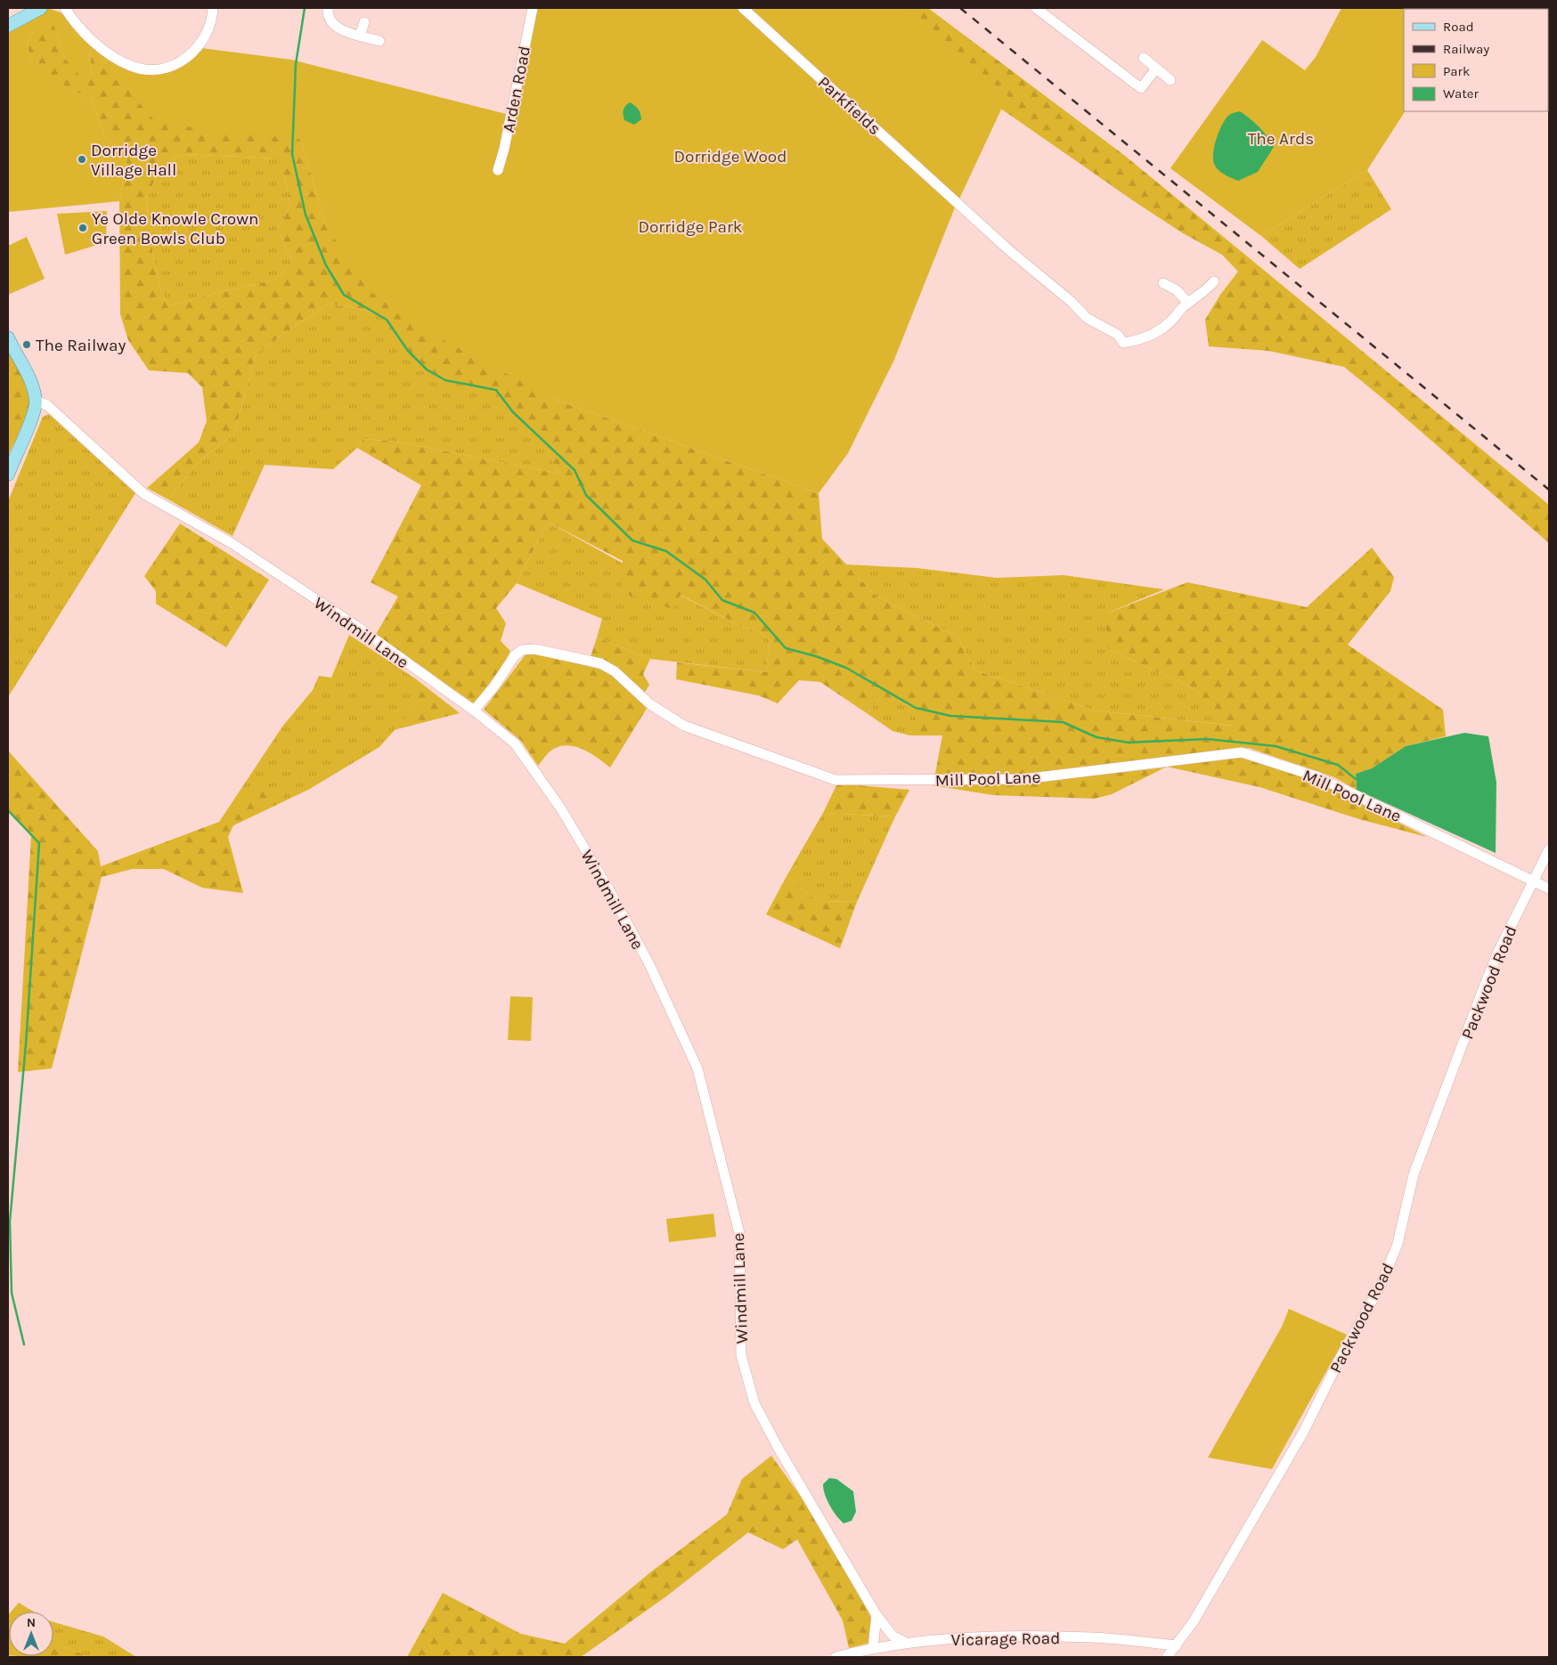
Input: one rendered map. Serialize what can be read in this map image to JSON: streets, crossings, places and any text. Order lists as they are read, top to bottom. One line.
{"streets":{"street":["Arden Road","Parkfields","Windmill Lane","Mill Pool Lane","Packwood Road","Vicarage Road"]},"crossings":[["Windmill Lane","Mill Pool Lane"],["Windmill Lane","Vicarage Road"],["Mill Pool Lane","Packwood Road"],["Packwood Road","Vicarage Road"]],"parks":["The Ards","Dorridge Wood","Dorridge Park"],"places":["Dorridge Village Hall","Ye Olde Knowle Crown Green Bowls Club","The Railway"],"legend":["Road","Railway","Park","Water"],"north":"top"}
